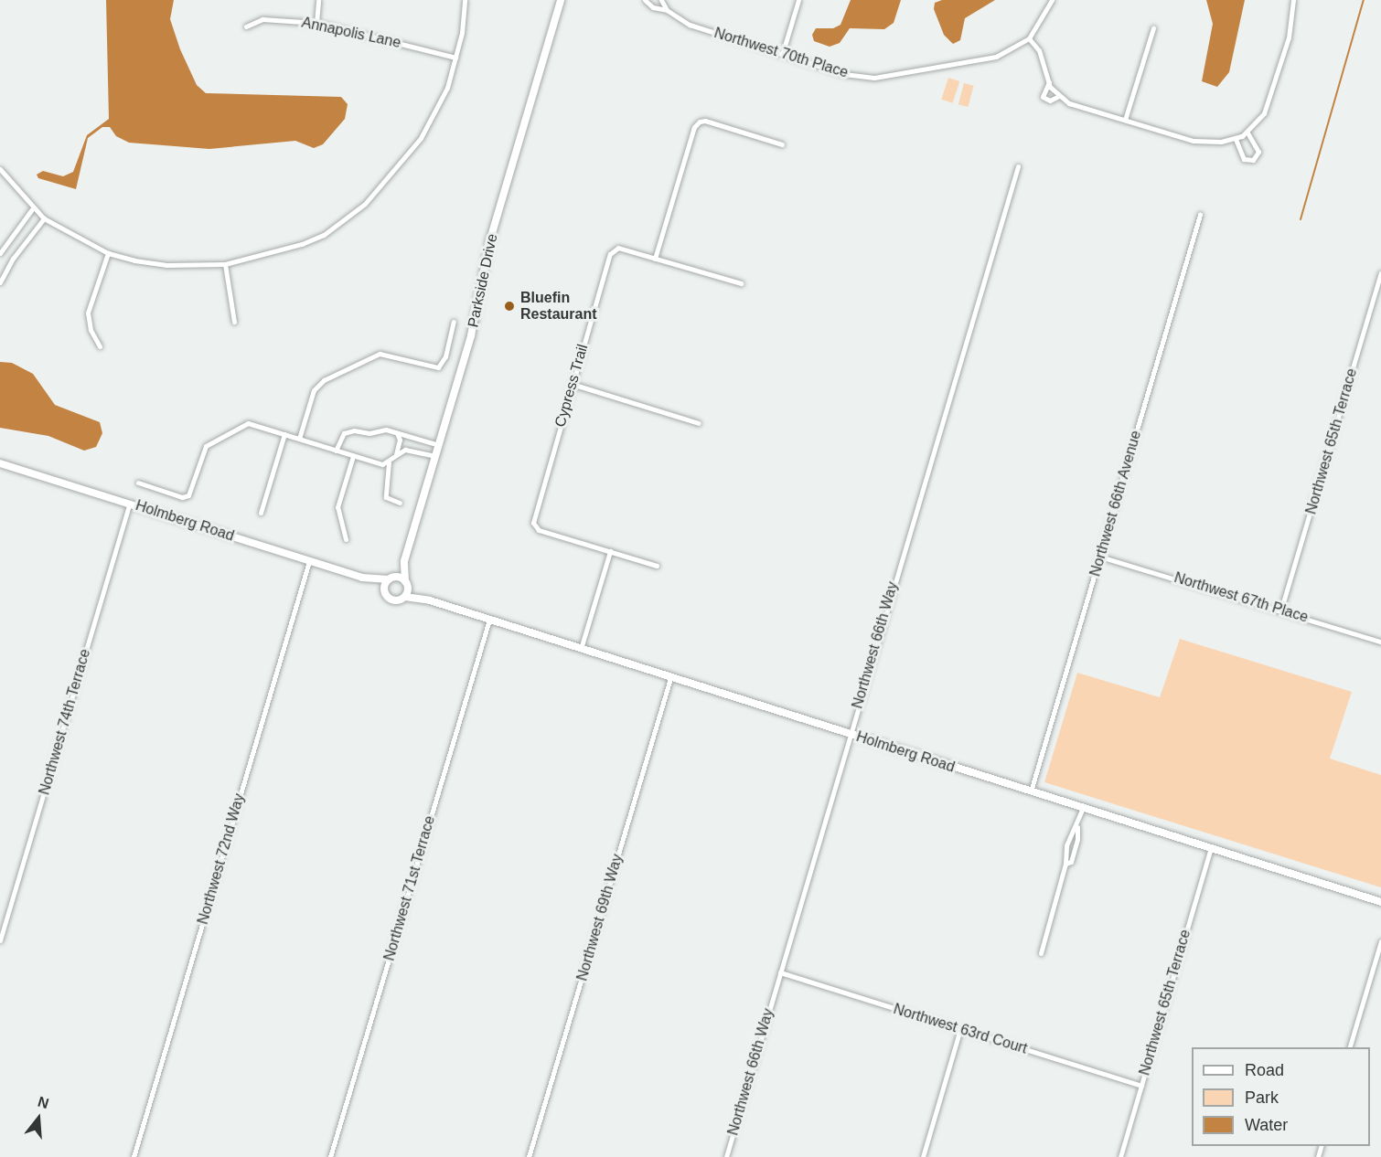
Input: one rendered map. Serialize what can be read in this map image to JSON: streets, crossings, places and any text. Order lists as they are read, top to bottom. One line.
{"streets":{"street":["Annapolis Lane","Northwest 70th Place","Parkside Drive","Cypress Trail","Northwest 65th Terrace","Northwest 66th Avenue","Holmberg Road","Northwest 67th Place","Northwest 66th Way","Northwest 74th Terrace","Northwest 72nd Way","Northwest 71st Terrace","Northwest 69th Way","Northwest 63rd Court"]},"crossings":[["Parkside Drive","Holmberg Road"],["Northwest 65th Terrace","Holmberg Road"],["Northwest 65th Terrace","Northwest 67th Place"],["Northwest 65th Terrace","Northwest 63rd Court"],["Northwest 66th Avenue","Holmberg Road"],["Northwest 66th Avenue","Northwest 67th Place"],["Holmberg Road","Northwest 66th Way"],["Holmberg Road","Northwest 74th Terrace"],["Holmberg Road","Northwest 72nd Way"],["Holmberg Road","Northwest 71st Terrace"],["Holmberg Road","Northwest 69th Way"],["Northwest 66th Way","Northwest 63rd Court"]],"places":["Bluefin Restaurant"],"legend":["Road","Park","Water"],"north":"top"}
